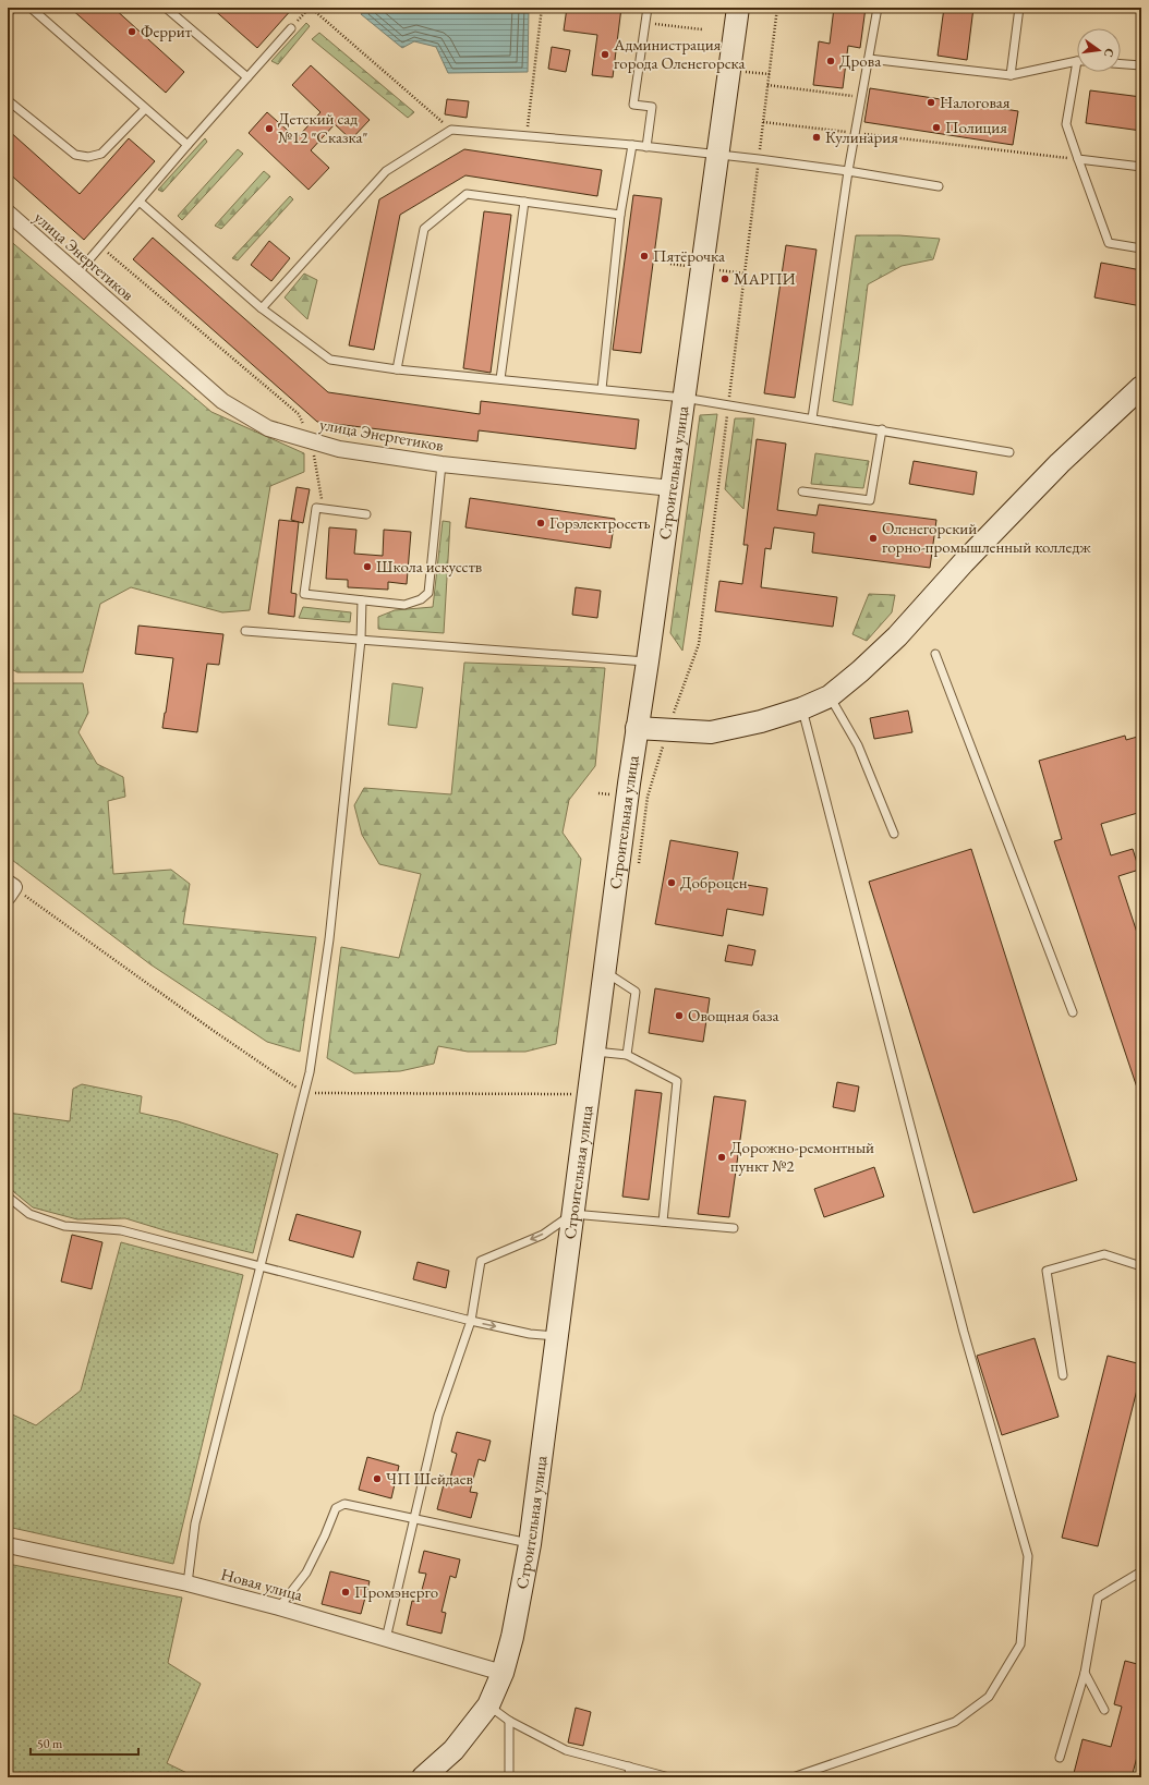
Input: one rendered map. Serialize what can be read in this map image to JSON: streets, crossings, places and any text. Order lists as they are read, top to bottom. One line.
{"streets":{"street":["улица Энергетиков","Строительная улица","Новая улица"]},"crossings":[["улица Энергетиков","Строительная улица"],["Строительная улица","Новая улица"]],"places":["Феррит","Администрация города Оленегорска","Дрова","Налоговая","Полиция","Детский сад №12 \"Сказка\"","Кулинария","Пятёрочка","МАРПИ","Горэлектросеть","Оленегорский горно-промышленный колледж","Школа искусств","Доброцен","Овощная база","Дорожно-ремонтный пункт №2","ЧП Шейдаев","Промэнерго"],"scale_bar":"50 m","north":"right"}
